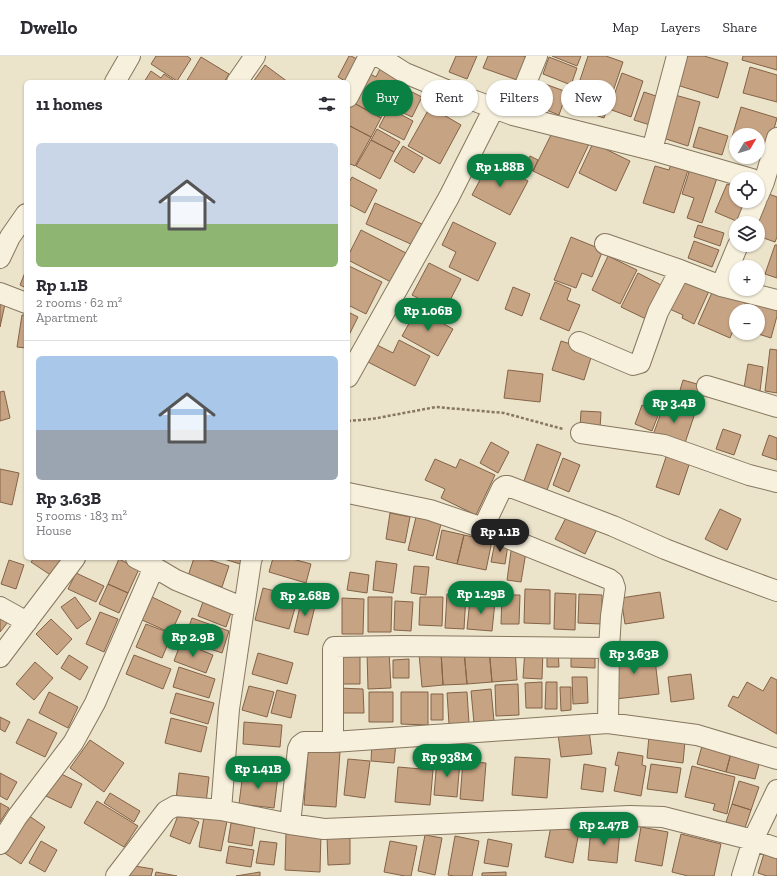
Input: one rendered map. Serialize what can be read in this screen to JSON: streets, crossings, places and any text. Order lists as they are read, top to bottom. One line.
{"north":"top right","page":{"header":"Dwello","nav":["Map","Layers","Share"],"chip":["Buy","Rent","Filters","New"],"heading":"11 homes","map_buttons":["+","−"],"list":[{"name":"Rp 1.1B","note":"2 rooms · 62 m² · Apartment"},{"name":"Rp 3.63B","note":"5 rooms · 183 m² · House"}],"price":["Rp 1.88B","Rp 1.06B","Rp 3.4B","Rp 1.1B","Rp 1.29B","Rp 2.68B","Rp 2.9B","Rp 3.63B","Rp 938M","Rp 1.41B","Rp 2.47B"]}}
